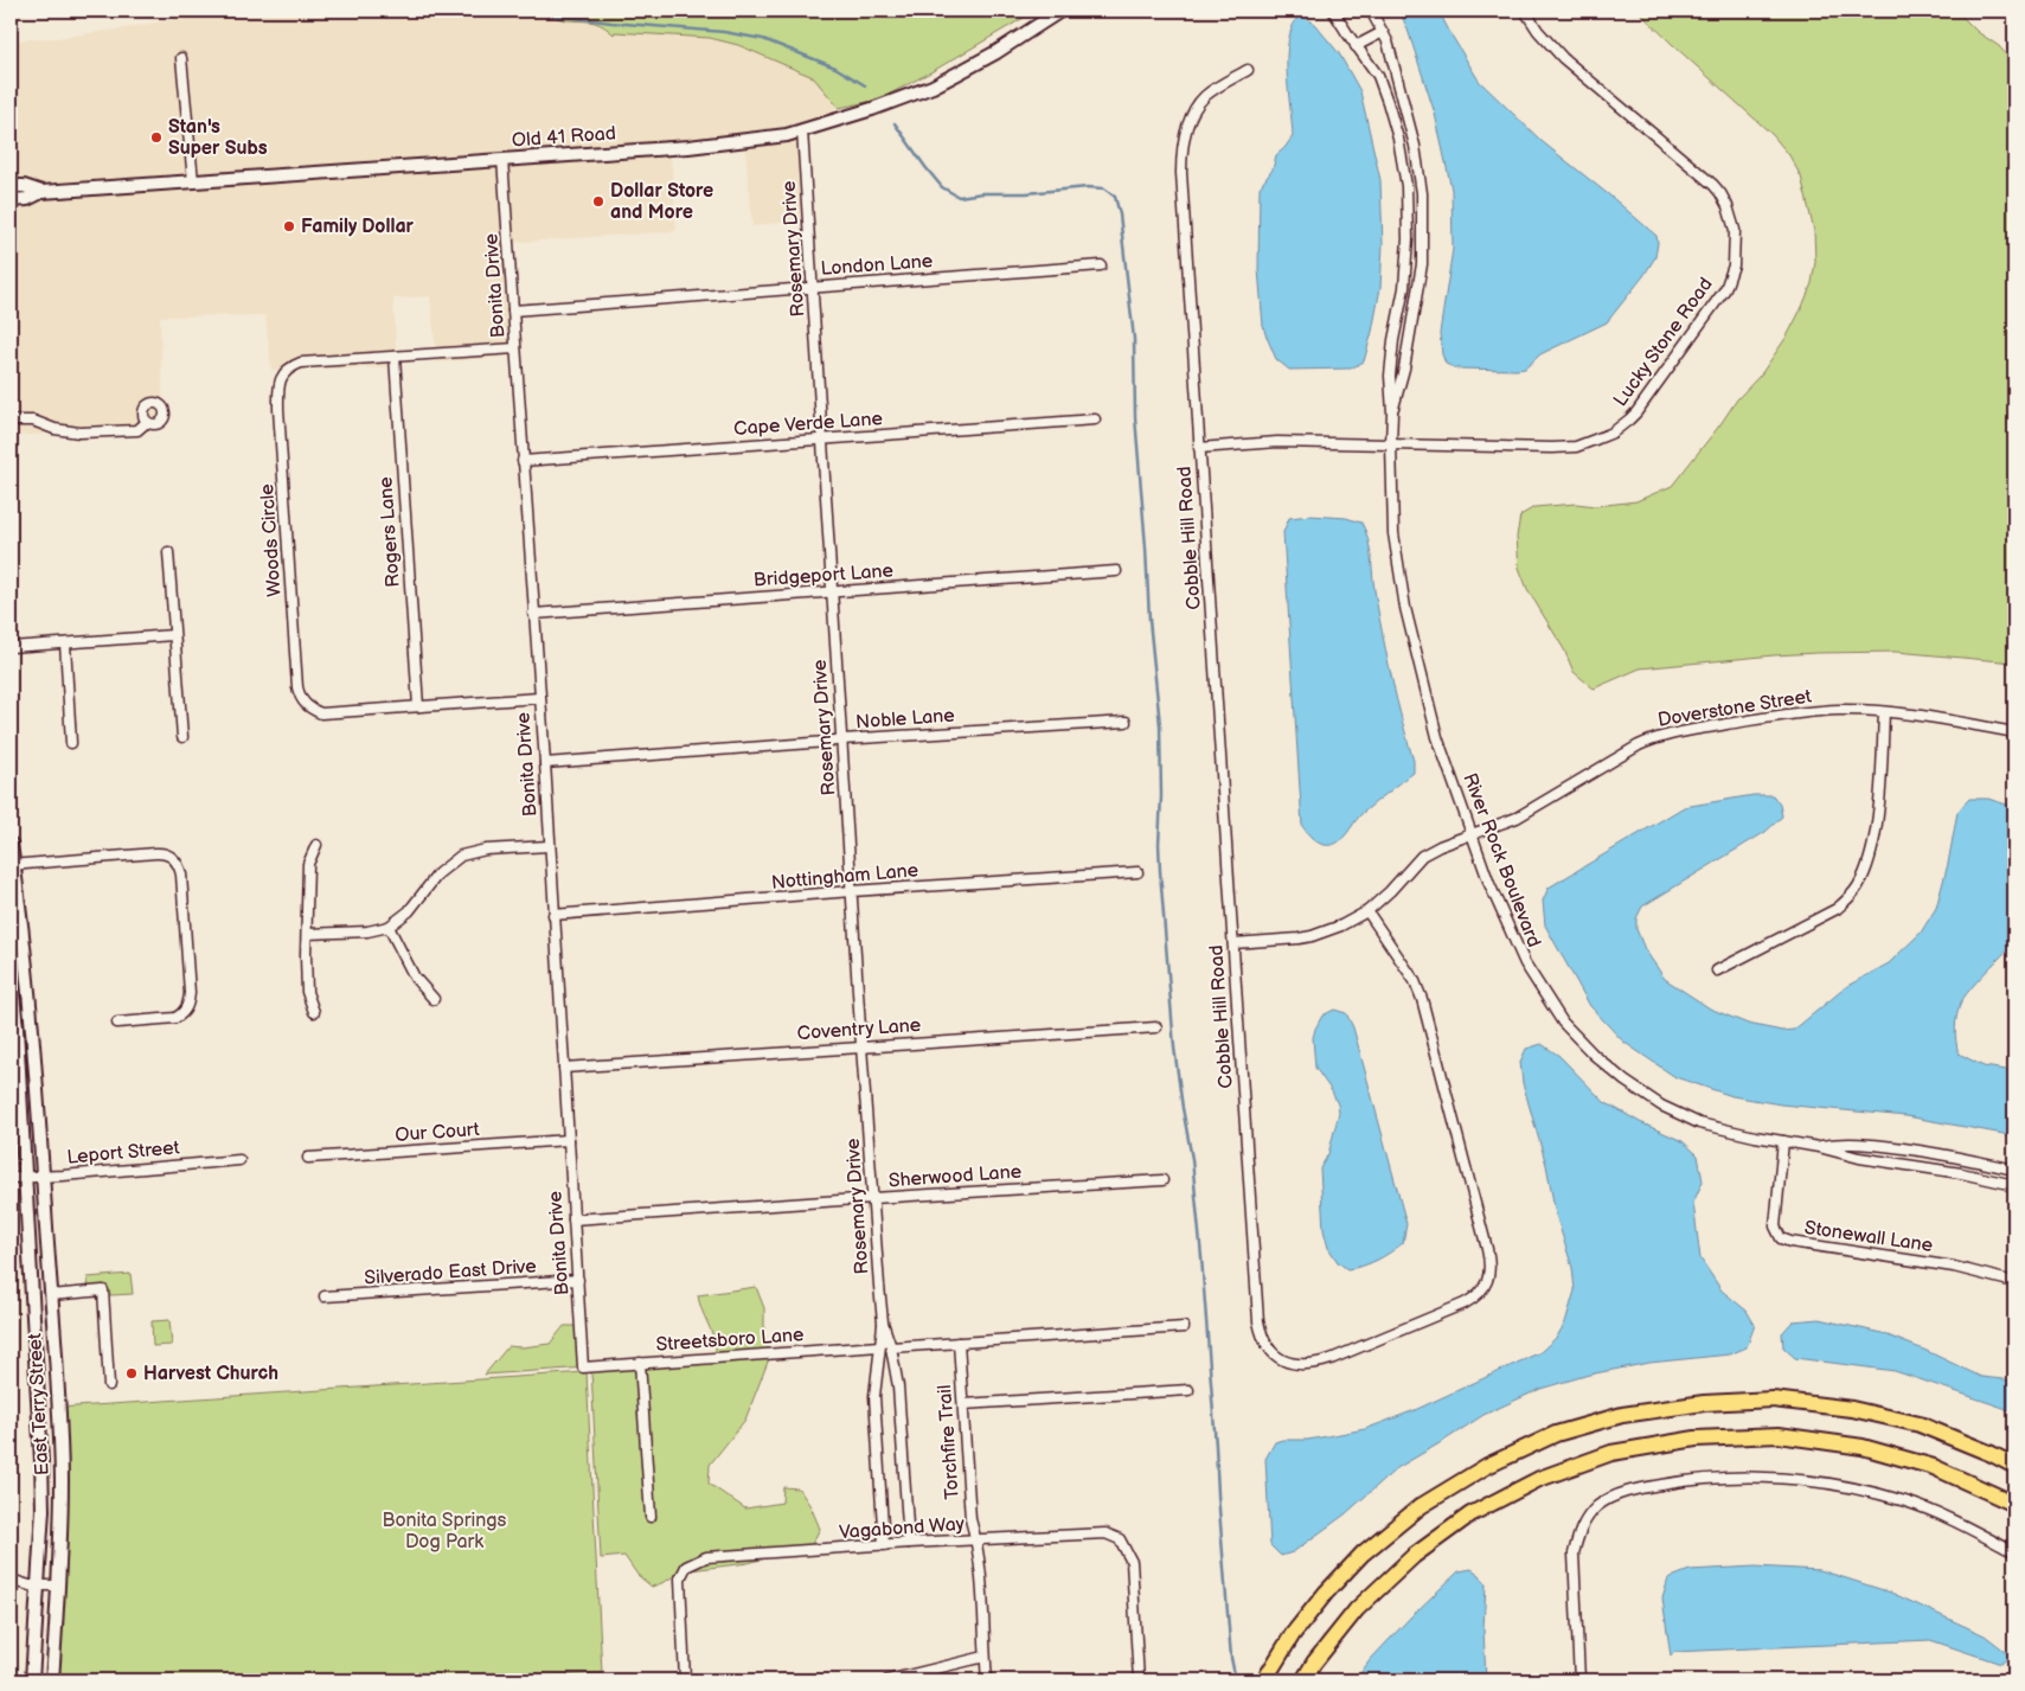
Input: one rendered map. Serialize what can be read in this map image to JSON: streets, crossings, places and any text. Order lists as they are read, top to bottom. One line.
{"streets":{"street":["Old 41 Road","Rosemary Drive","London Lane","Bonita Drive","Lucky Stone Road","Cape Verde Lane","Rogers Lane","Cobble Hill Road","Woods Circle","Bridgeport Lane","Doverstone Street","Noble Lane","River Rock Boulevard","Nottingham Lane","Coventry Lane","Our Court","Leport Street","Sherwood Lane","Stonewall Lane","Silverado East Drive","Streetsboro Lane","East Terry Street","Torchfire Trail","Vagabond Way"]},"crossings":[["Old 41 Road","Rosemary Drive"],["Old 41 Road","Bonita Drive"],["Rosemary Drive","London Lane"],["Rosemary Drive","Cape Verde Lane"],["Rosemary Drive","Bridgeport Lane"],["Rosemary Drive","Noble Lane"],["Rosemary Drive","Nottingham Lane"],["Rosemary Drive","Coventry Lane"],["Rosemary Drive","Sherwood Lane"],["Rosemary Drive","Streetsboro Lane"],["Rosemary Drive","Vagabond Way"],["London Lane","Bonita Drive"],["Bonita Drive","Cape Verde Lane"],["Bonita Drive","Woods Circle"],["Bonita Drive","Bridgeport Lane"],["Bonita Drive","Noble Lane"],["Bonita Drive","Nottingham Lane"],["Bonita Drive","Coventry Lane"],["Bonita Drive","Our Court"],["Bonita Drive","Sherwood Lane"],["Bonita Drive","Silverado East Drive"],["Bonita Drive","Streetsboro Lane"],["Lucky Stone Road","Cobble Hill Road"],["Lucky Stone Road","River Rock Boulevard"],["Rogers Lane","Woods Circle"],["Cobble Hill Road","Doverstone Street"],["Doverstone Street","River Rock Boulevard"],["River Rock Boulevard","Stonewall Lane"],["Leport Street","East Terry Street"],["Torchfire Trail","Vagabond Way"]],"parks":["Bonita Springs Dog Park"],"places":["Stan's Super Subs","Dollar Store and More","Family Dollar","Harvest Church"]}
